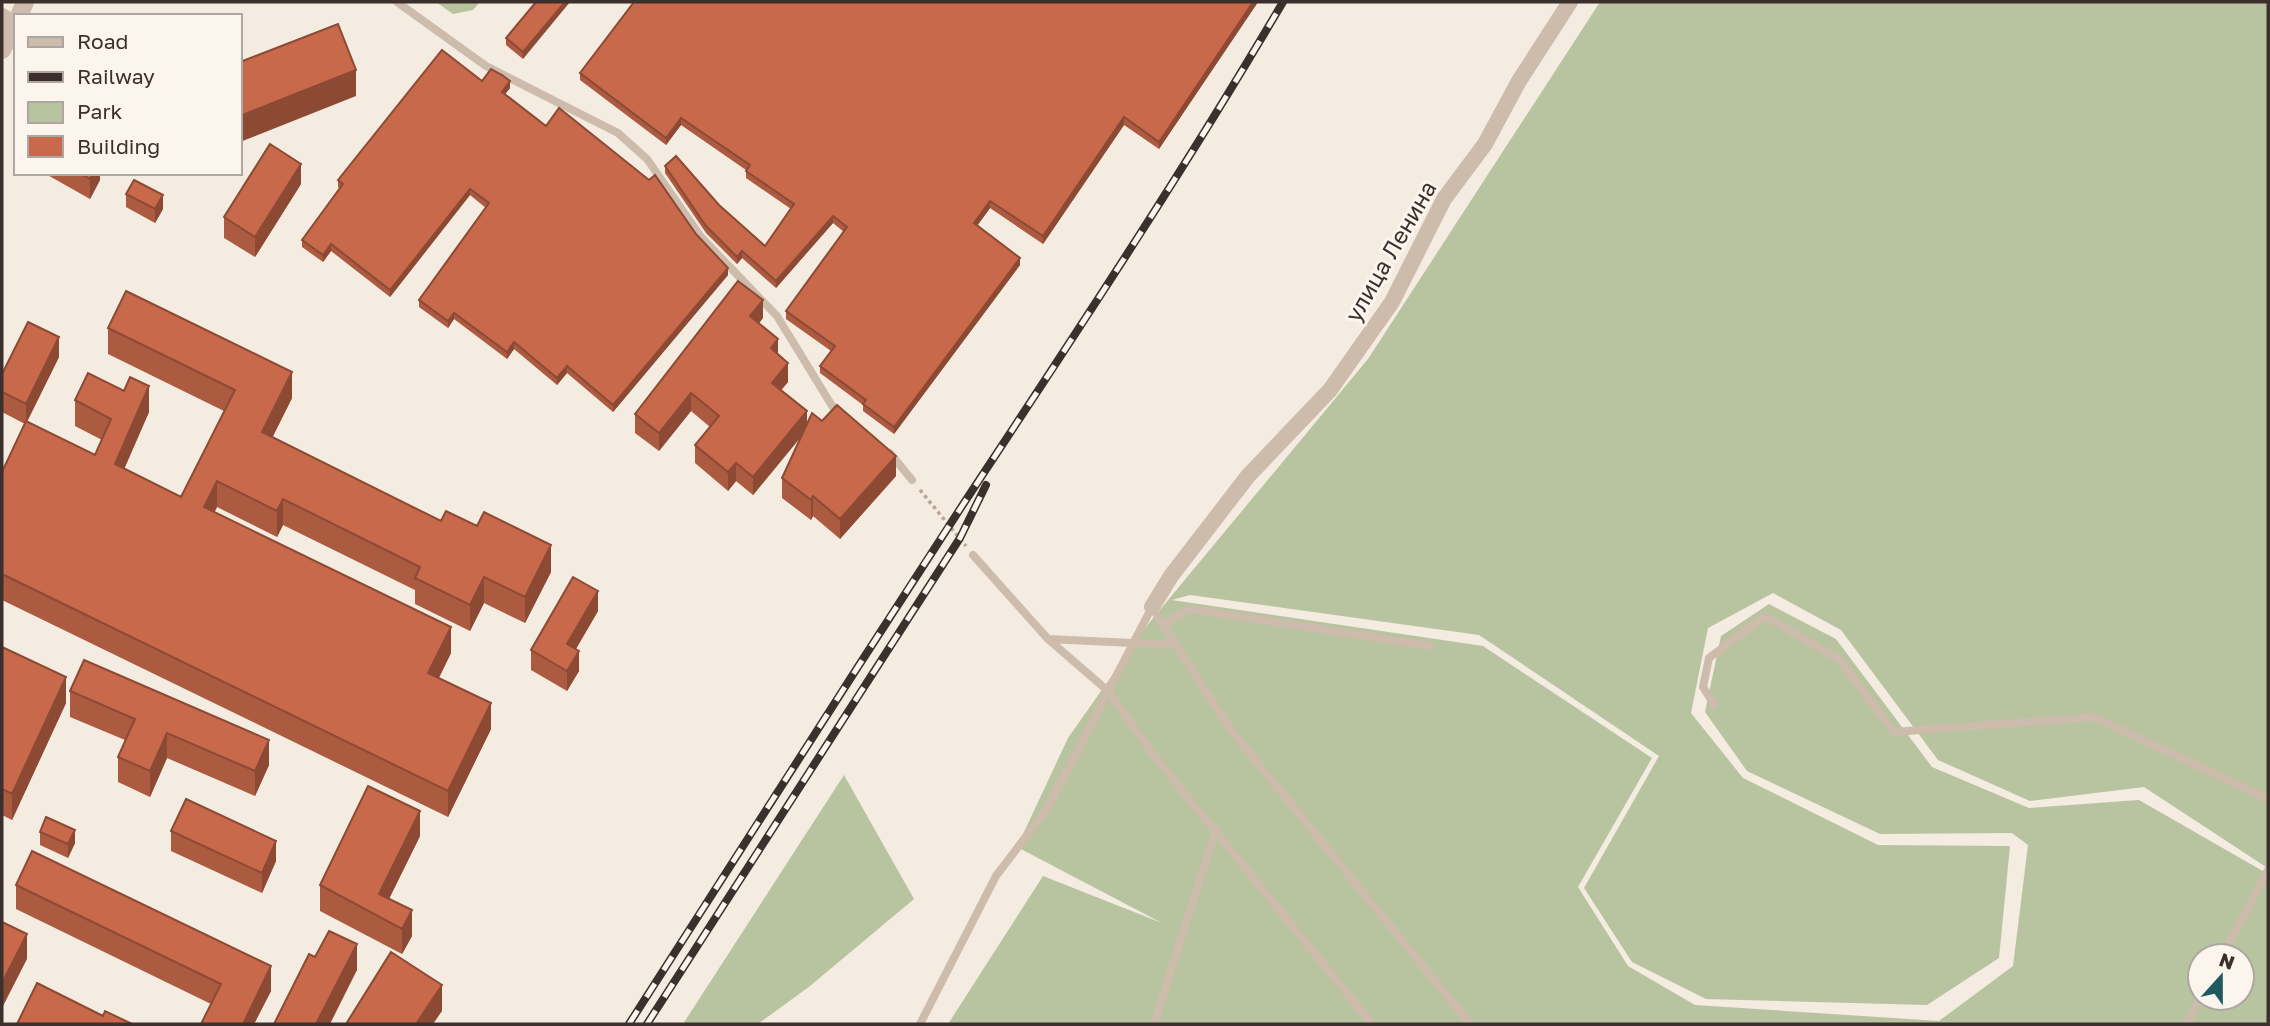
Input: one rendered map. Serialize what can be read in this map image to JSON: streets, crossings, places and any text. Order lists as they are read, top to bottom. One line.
{"streets":{"street":["улица Ленина"]},"legend":["Road","Railway","Park","Building"],"north":"top"}
